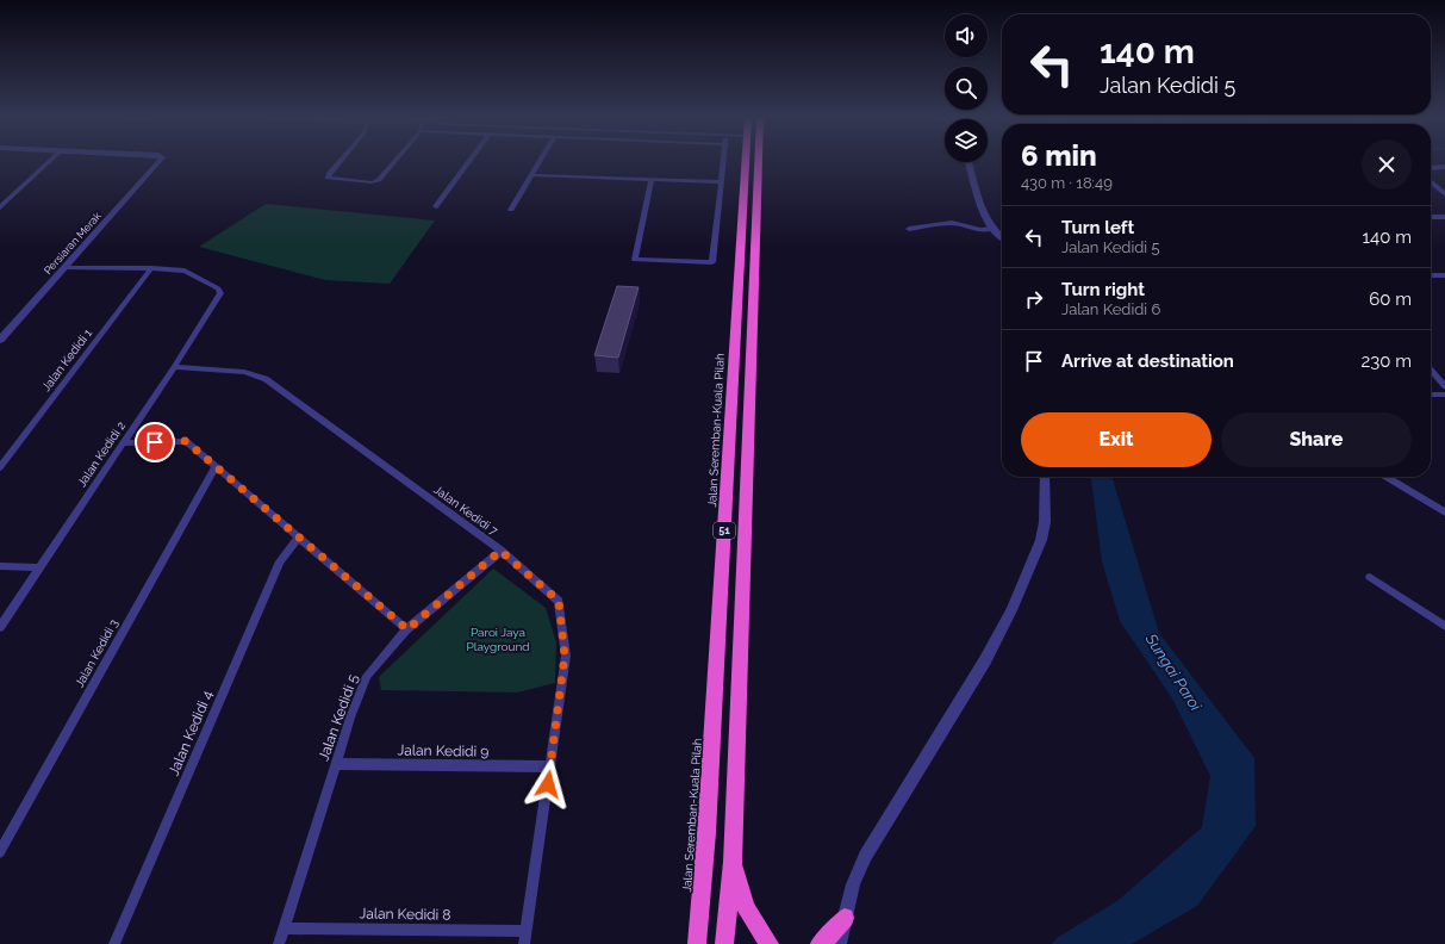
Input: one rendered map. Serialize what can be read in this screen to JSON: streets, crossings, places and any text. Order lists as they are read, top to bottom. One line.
{"streets":{"highway":["Jalan Seremban-Kuala Pilah","51"],"street":["Persiaran Merak","Jalan Kedidi 1","Jalan Kedidi 2","Jalan Kedidi 7","Jalan Kedidi 3","Jalan Kedidi 5","Jalan Kedidi 4","Jalan Kedidi 9","Jalan Kedidi 8"]},"crossings":[["Jalan Kedidi 1","Jalan Kedidi 2"],["Jalan Kedidi 2","Jalan Kedidi 7"],["Jalan Kedidi 7","Jalan Kedidi 5"],["Jalan Kedidi 7","Jalan Kedidi 9"],["Jalan Kedidi 7","Jalan Kedidi 8"],["Jalan Kedidi 5","Jalan Kedidi 9"],["Jalan Kedidi 5","Jalan Kedidi 8"]],"water":["Sungai Paroi"],"parks":["Paroi Jaya Playground"],"page":{"turn":["140 m","Jalan Kedidi 5"],"heading":["6 min","430 m · 18:49"],"list":[{"name":"Turn left","note":"Jalan Kedidi 5","value":"140 m"},{"name":"Turn right","note":"Jalan Kedidi 6","value":"60 m"},{"name":"Arrive at destination","value":"230 m"}],"buttons":["Exit","Share"]}}
